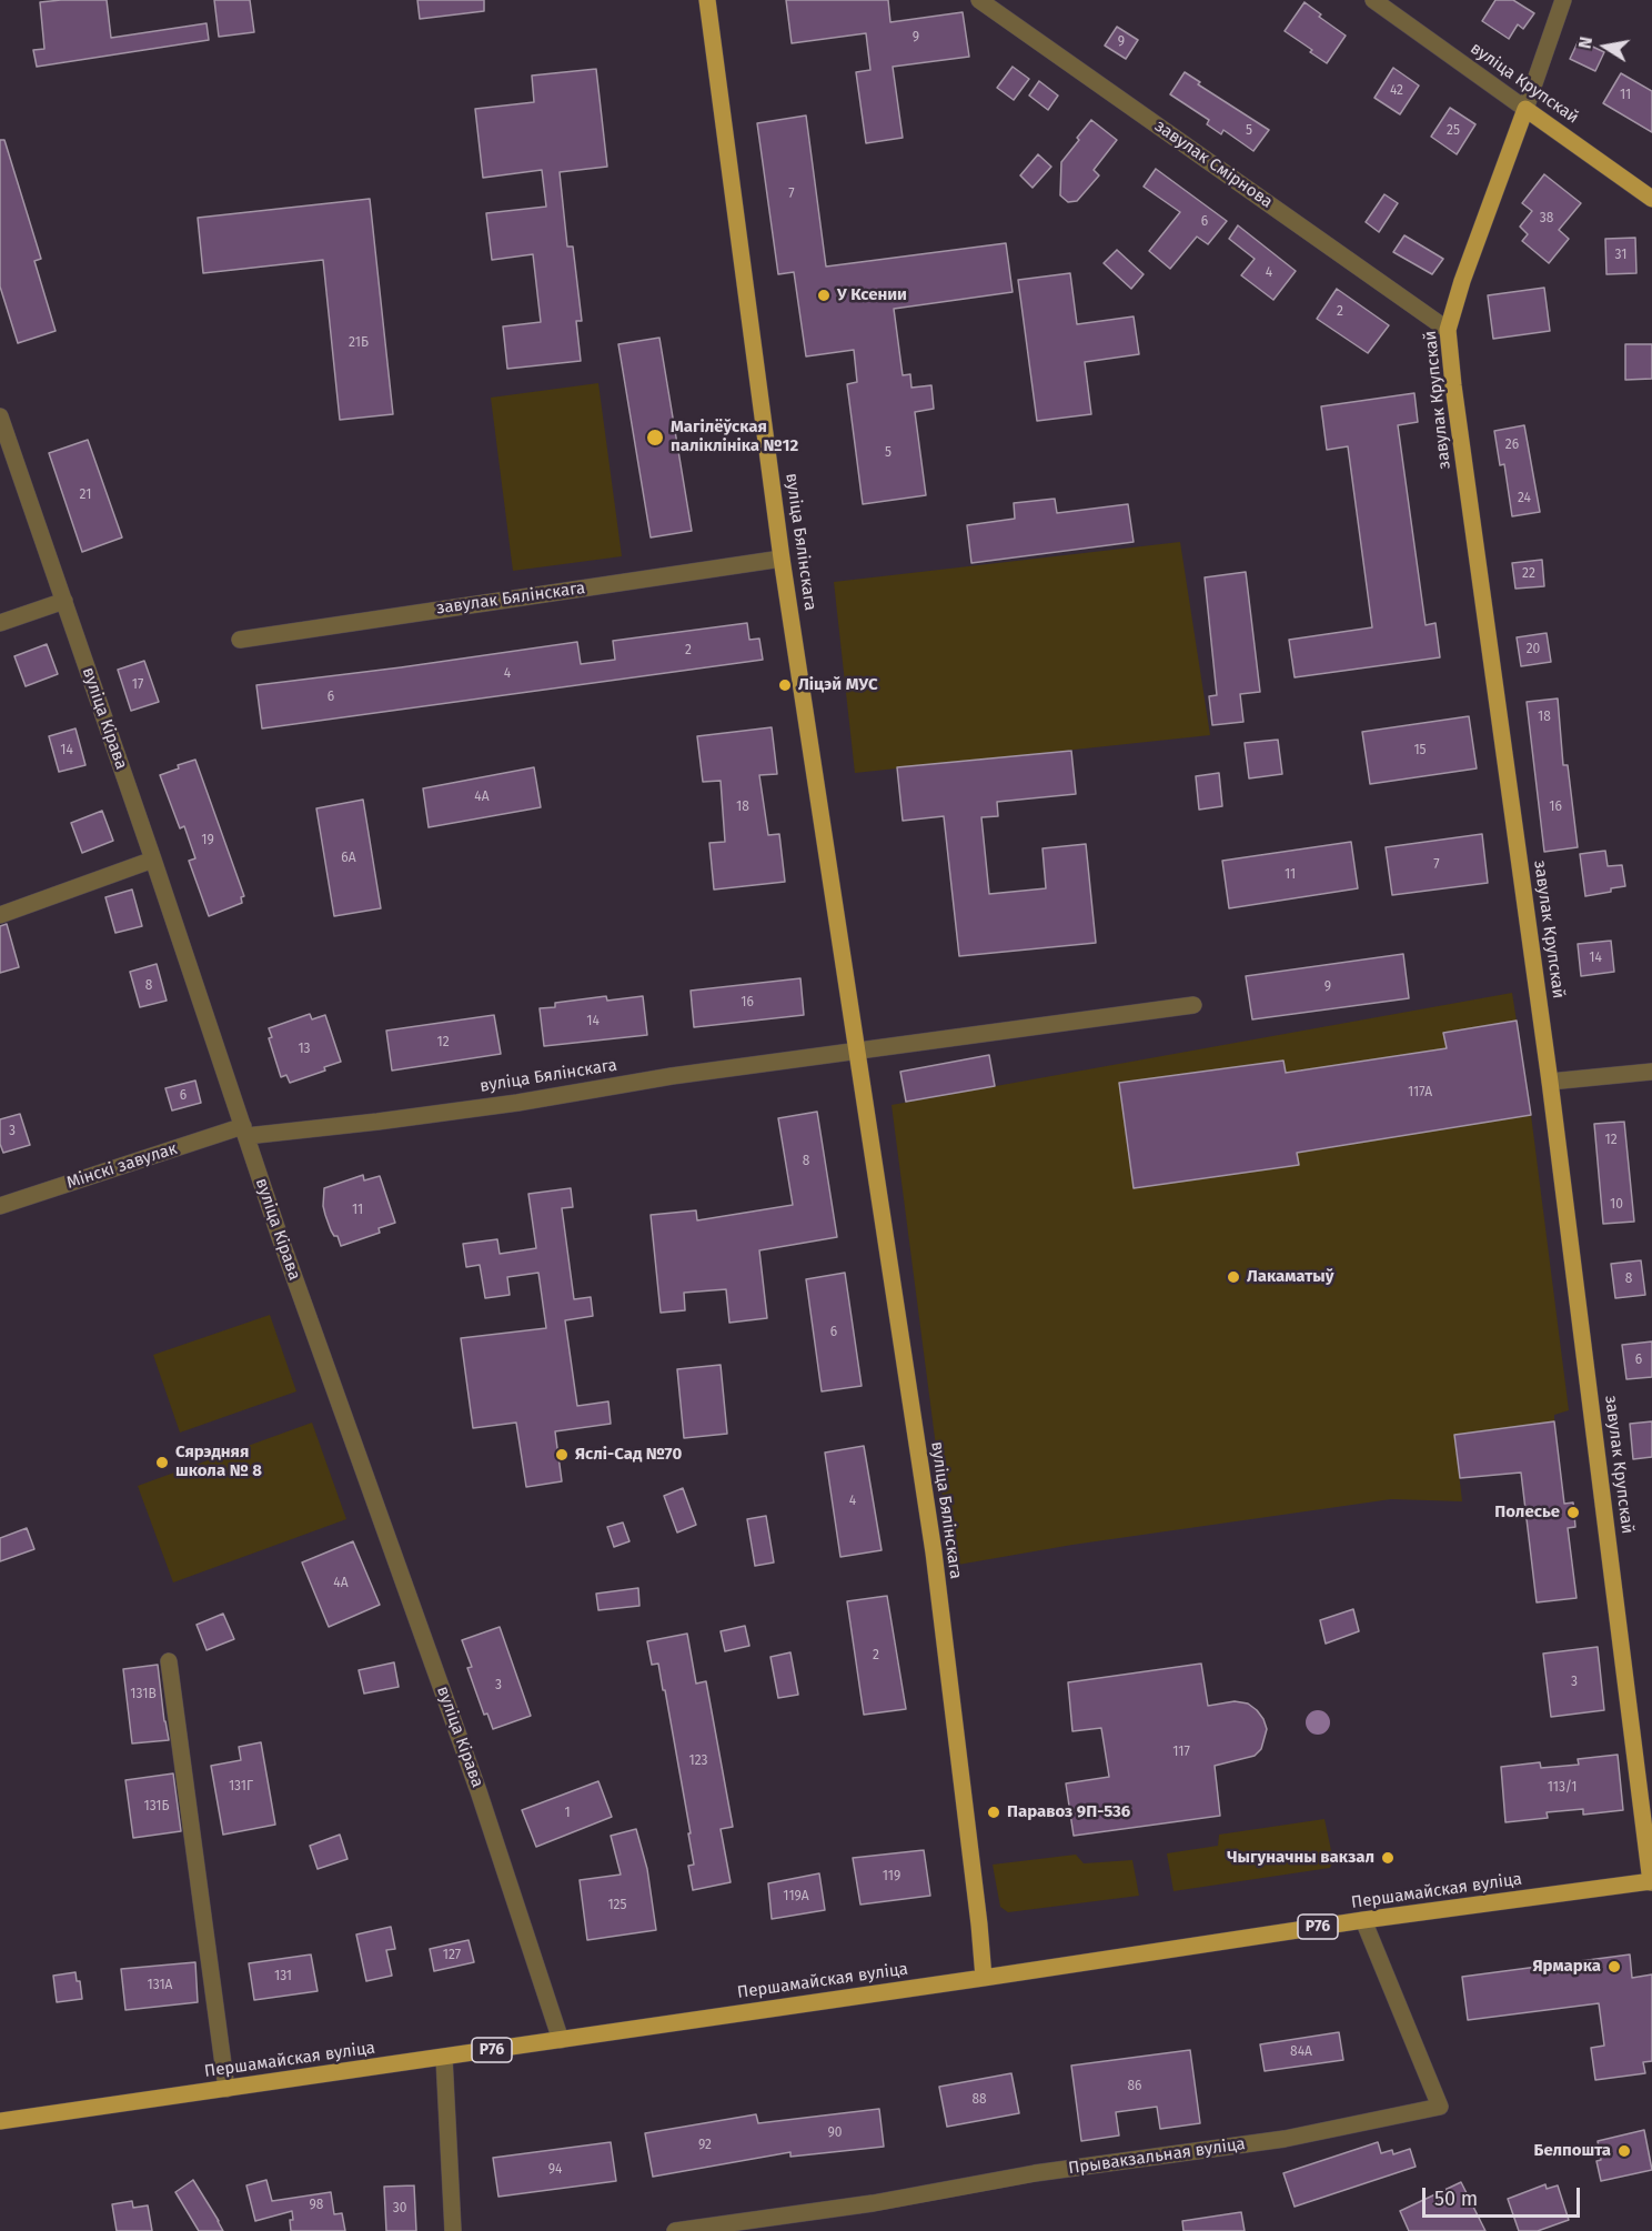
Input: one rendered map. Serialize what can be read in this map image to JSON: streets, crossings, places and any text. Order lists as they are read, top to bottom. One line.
{"streets":{"main road":["вуліца Крупскай","завулак Крупскай","вуліца Бялінскага","Першамайская вуліца","Р76"],"street":["завулак Смірнова","завулак Бялінскага","вуліца Кірава","Мінскі завулак","Прывакзальная вуліца"]},"crossings":[["вуліца Крупскай","завулак Крупскай"],["завулак Смірнова","завулак Крупскай"],["завулак Крупскай","Першамайская вуліца"],["вуліца Бялінскага","завулак Бялінскага"],["вуліца Бялінскага","вуліца Кірава"],["вуліца Бялінскага","Мінскі завулак"],["вуліца Бялінскага","Першамайская вуліца"],["вуліца Кірава","Мінскі завулак"],["вуліца Кірава","Першамайская вуліца"],["Першамайская вуліца","Прывакзальная вуліца"]],"places":["У Ксении","Магілёўская паліклініка №12","Ліцэй МУС","Лакаматыў","Яслі-Сад №70","Сярэдняя школа № 8","Полесье","Паравоз 9П-536","Чыгуначны вакзал","Ярмарка","Белпошта"],"house_numbers":["9","9","42","11","5","25","7","38","6","31","4","2","21Б","26","5","21","24","22","20","2","4","17","6","18","14","15","4А","18","16","19","6А","7","11","14","8","9","16","14","12","13","117А","6","3","12","8","10","11","8","6","6","4","4А","2","3","3","131В","117","123","131Г","113/1","131Б","1","119","119А","125","127","131","131А","84А","86","88","90","92","94","98","30"],"scale_bar":"50 m","north":"left"}
